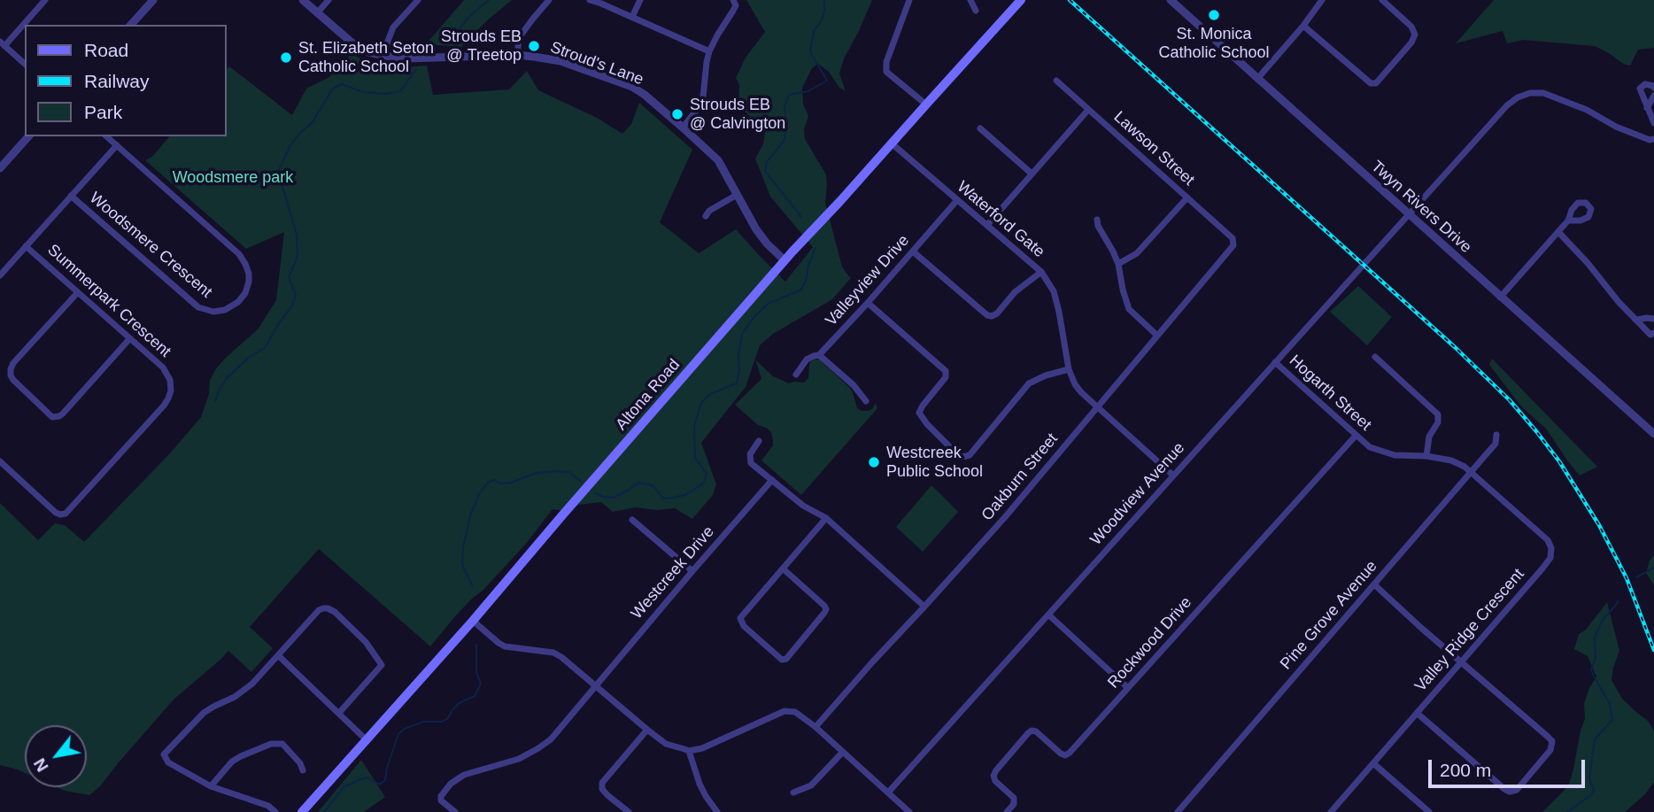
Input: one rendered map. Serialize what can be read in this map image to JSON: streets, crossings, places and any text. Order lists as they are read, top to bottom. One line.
{"streets":{"main road":["Altona Road"],"street":["Stroud's Lane","Lawson Street","Twyn Rivers Drive","Waterford Gate","Woodsmere Crescent","Valleyview Drive","Summerpark Crescent","Hogarth Street","Oakburn Street","Woodview Avenue","Westcreek Drive","Pine Grove Avenue","Valley Ridge Crescent","Rockwood Drive"]},"crossings":[["Stroud's Lane","Altona Road"],["Lawson Street","Oakburn Street"],["Twyn Rivers Drive","Woodview Avenue"],["Waterford Gate","Valleyview Drive"],["Waterford Gate","Altona Road"],["Waterford Gate","Oakburn Street"],["Waterford Gate","Woodview Avenue"],["Hogarth Street","Woodview Avenue"],["Hogarth Street","Pine Grove Avenue"],["Hogarth Street","Valley Ridge Crescent"],["Hogarth Street","Rockwood Drive"],["Pine Grove Avenue","Valley Ridge Crescent"]],"parks":["Woodsmere park"],"places":["St. Monica Catholic School","Strouds EB @ Treetop","St. Elizabeth Seton Catholic School","Strouds EB @ Calvington","Westcreek Public School"],"legend":["Road","Railway","Park"],"scale_bar":"200 m","north":"bottom left"}
